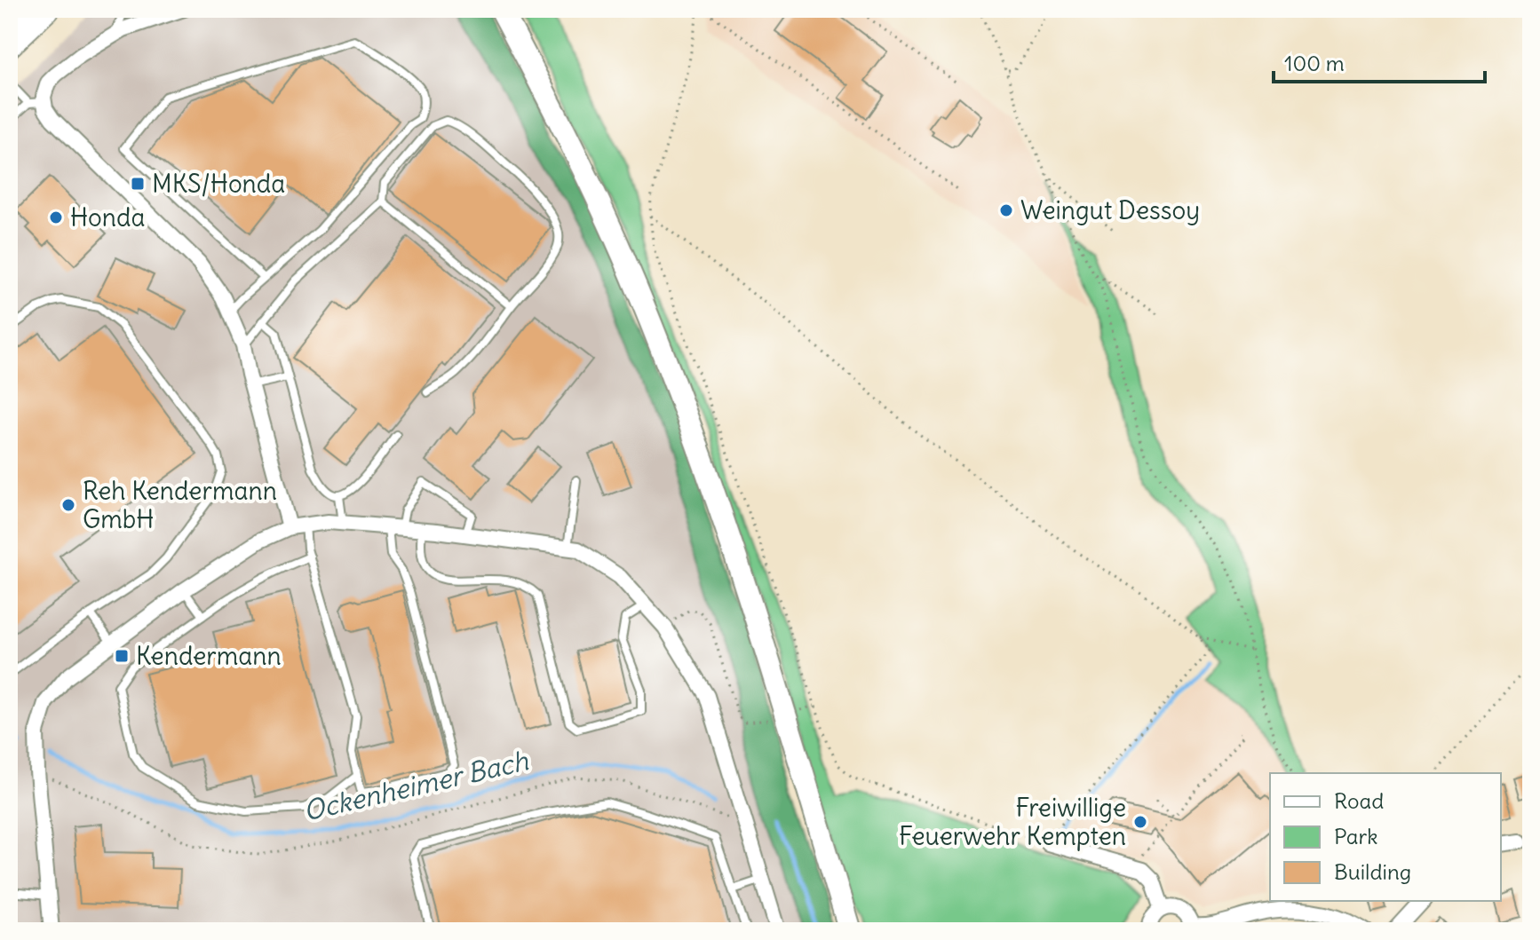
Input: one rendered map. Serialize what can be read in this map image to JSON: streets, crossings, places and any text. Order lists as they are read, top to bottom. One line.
{"water":["Ockenheimer Bach"],"places":{"transit":["MKS/Honda","Kendermann"],"other":["Weingut Dessoy","Honda","Reh Kendermann GmbH","Freiwillige Feuerwehr Kempten"]},"legend":["Road","Park","Building"],"scale_bar":"100 m"}
